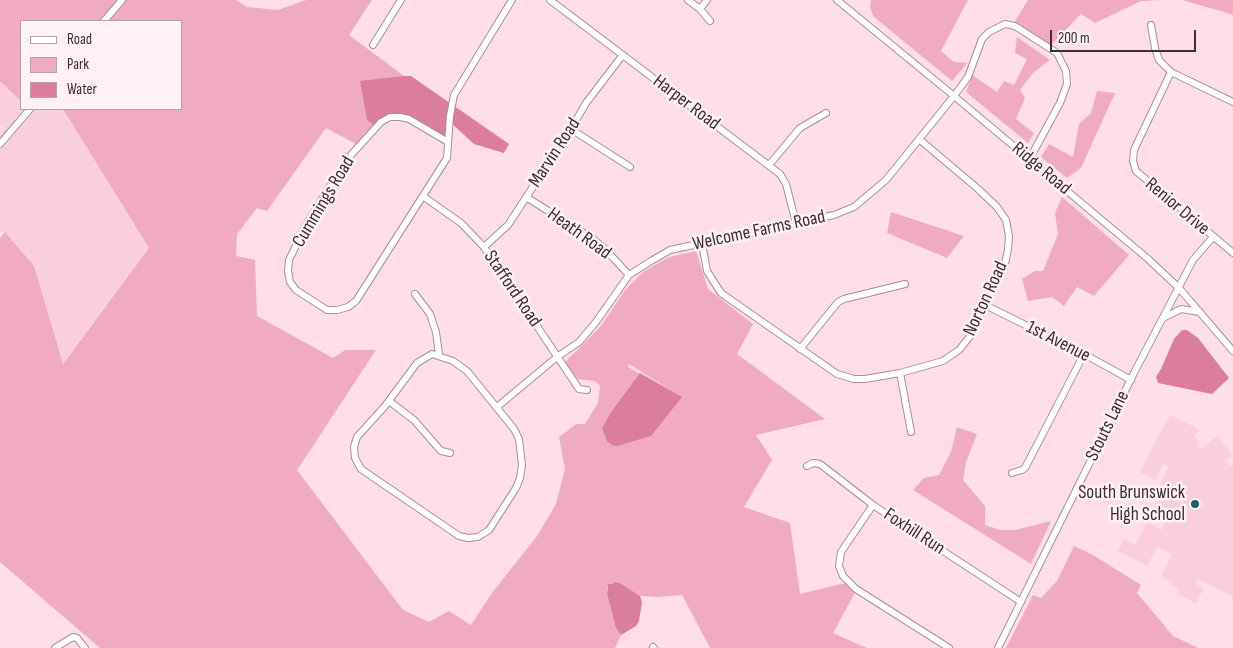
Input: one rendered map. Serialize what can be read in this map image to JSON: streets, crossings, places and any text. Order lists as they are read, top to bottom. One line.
{"streets":{"street":["Harper Road","Marvin Road","Ridge Road","Cummings Road","Renior Drive","Welcome Farms Road","Heath Road","Stafford Road","Norton Road","1st Avenue","Stouts Lane","Foxhill Run"]},"crossings":[["Harper Road","Marvin Road"],["Harper Road","Welcome Farms Road"],["Marvin Road","Heath Road"],["Marvin Road","Stafford Road"],["Ridge Road","Welcome Farms Road"],["Ridge Road","Stouts Lane"],["Cummings Road","Stafford Road"],["Renior Drive","Stouts Lane"],["Welcome Farms Road","Heath Road"],["Welcome Farms Road","Stafford Road"],["Welcome Farms Road","Norton Road"],["Norton Road","1st Avenue"],["1st Avenue","Stouts Lane"],["Stouts Lane","Foxhill Run"]],"places":["South Brunswick High School"],"legend":["Road","Park","Water"],"scale_bar":"200 m"}
